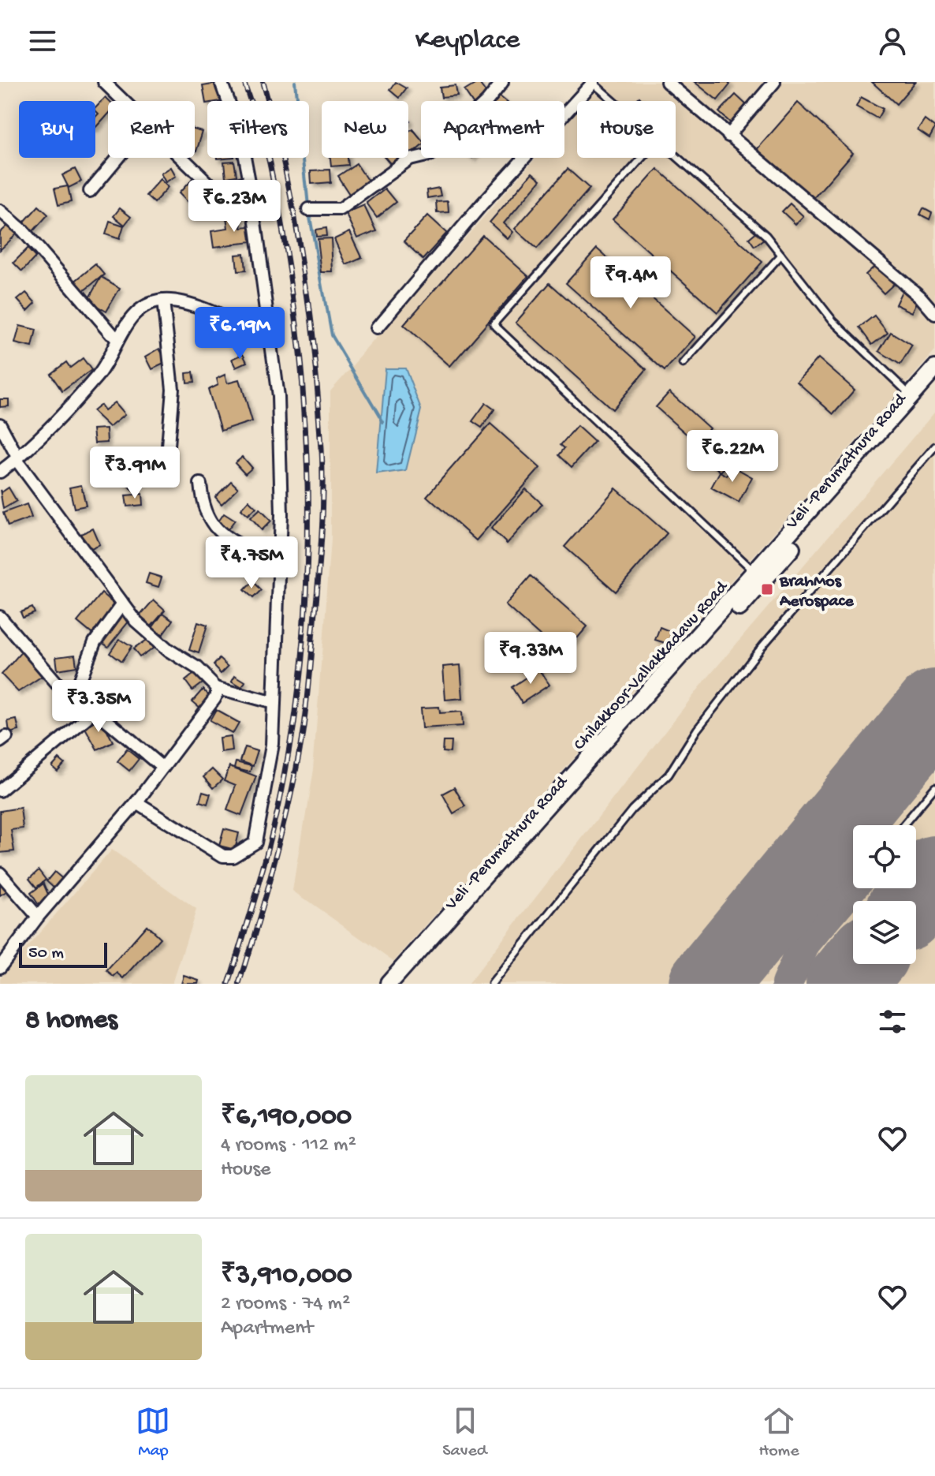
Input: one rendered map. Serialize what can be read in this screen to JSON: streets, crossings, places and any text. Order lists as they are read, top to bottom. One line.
{"streets":{"main road":["Veli -Perumathura Road","Chilakkoor-Vallakkadavu Road"]},"places":{"transit":["BrahMos Aerospace"]},"scale_bar":"50 m","page":{"header":"Keyplace","chip":["Buy","Rent","Filters","New","Apartment","House"],"price":["₹6.23M","₹9.4M","₹6.19M","₹6.22M","₹3.91M","₹4.75M","₹9.33M","₹3.35M"],"scale":"50 m","heading":"8 homes","list":[{"name":"₹6,190,000","note":"4 rooms · 112 m² · House"},{"name":"₹3,910,000","note":"2 rooms · 74 m² · Apartment"}],"tabs":["Map","Saved","Home"]}}
